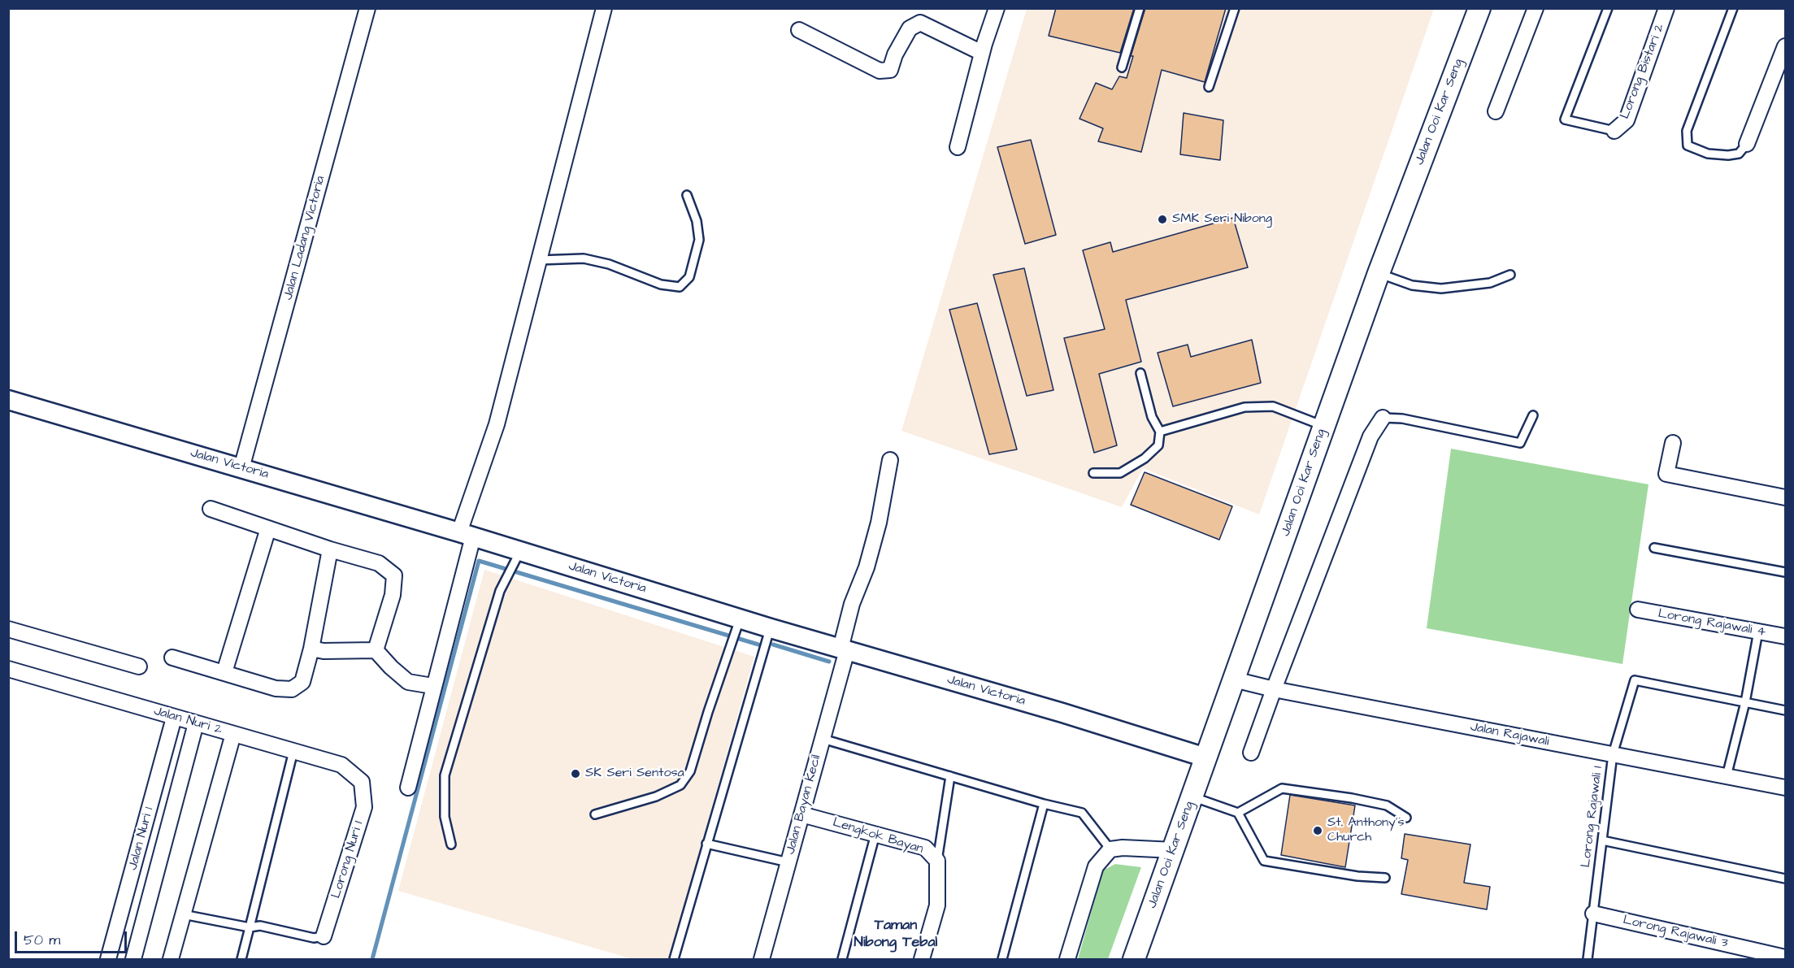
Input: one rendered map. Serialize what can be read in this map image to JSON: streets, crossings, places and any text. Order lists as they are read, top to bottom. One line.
{"streets":{"main road":["Jalan Ooi Kar Seng"],"street":["Lorong Bistari 2","Jalan Ladang Victoria","Jalan Victoria","Lorong Rajawali 4","Jalan Nuri 2","Jalan Rajawali","Jalan Bayan Kecil","Lengkok Bayan","Jalan Nuri 1","Lorong Nuri 1","Lorong Rajawali 3"],"lane":["Lorong Rajawali 1"]},"crossings":[["Jalan Ooi Kar Seng","Jalan Victoria"],["Jalan Ooi Kar Seng","Jalan Rajawali"],["Jalan Ladang Victoria","Jalan Victoria"],["Jalan Victoria","Jalan Bayan Kecil"],["Jalan Nuri 2","Jalan Nuri 1"],["Jalan Nuri 2","Lorong Nuri 1"],["Jalan Rajawali","Lorong Rajawali 1"],["Jalan Bayan Kecil","Lengkok Bayan"],["Lorong Rajawali 1","Lorong Rajawali 3"]],"districts":["Taman Nibong Tebal"],"places":["SMK Seri Nibong","SK Seri Sentosa","St. Anthony's Church"],"scale_bar":"50 m"}
